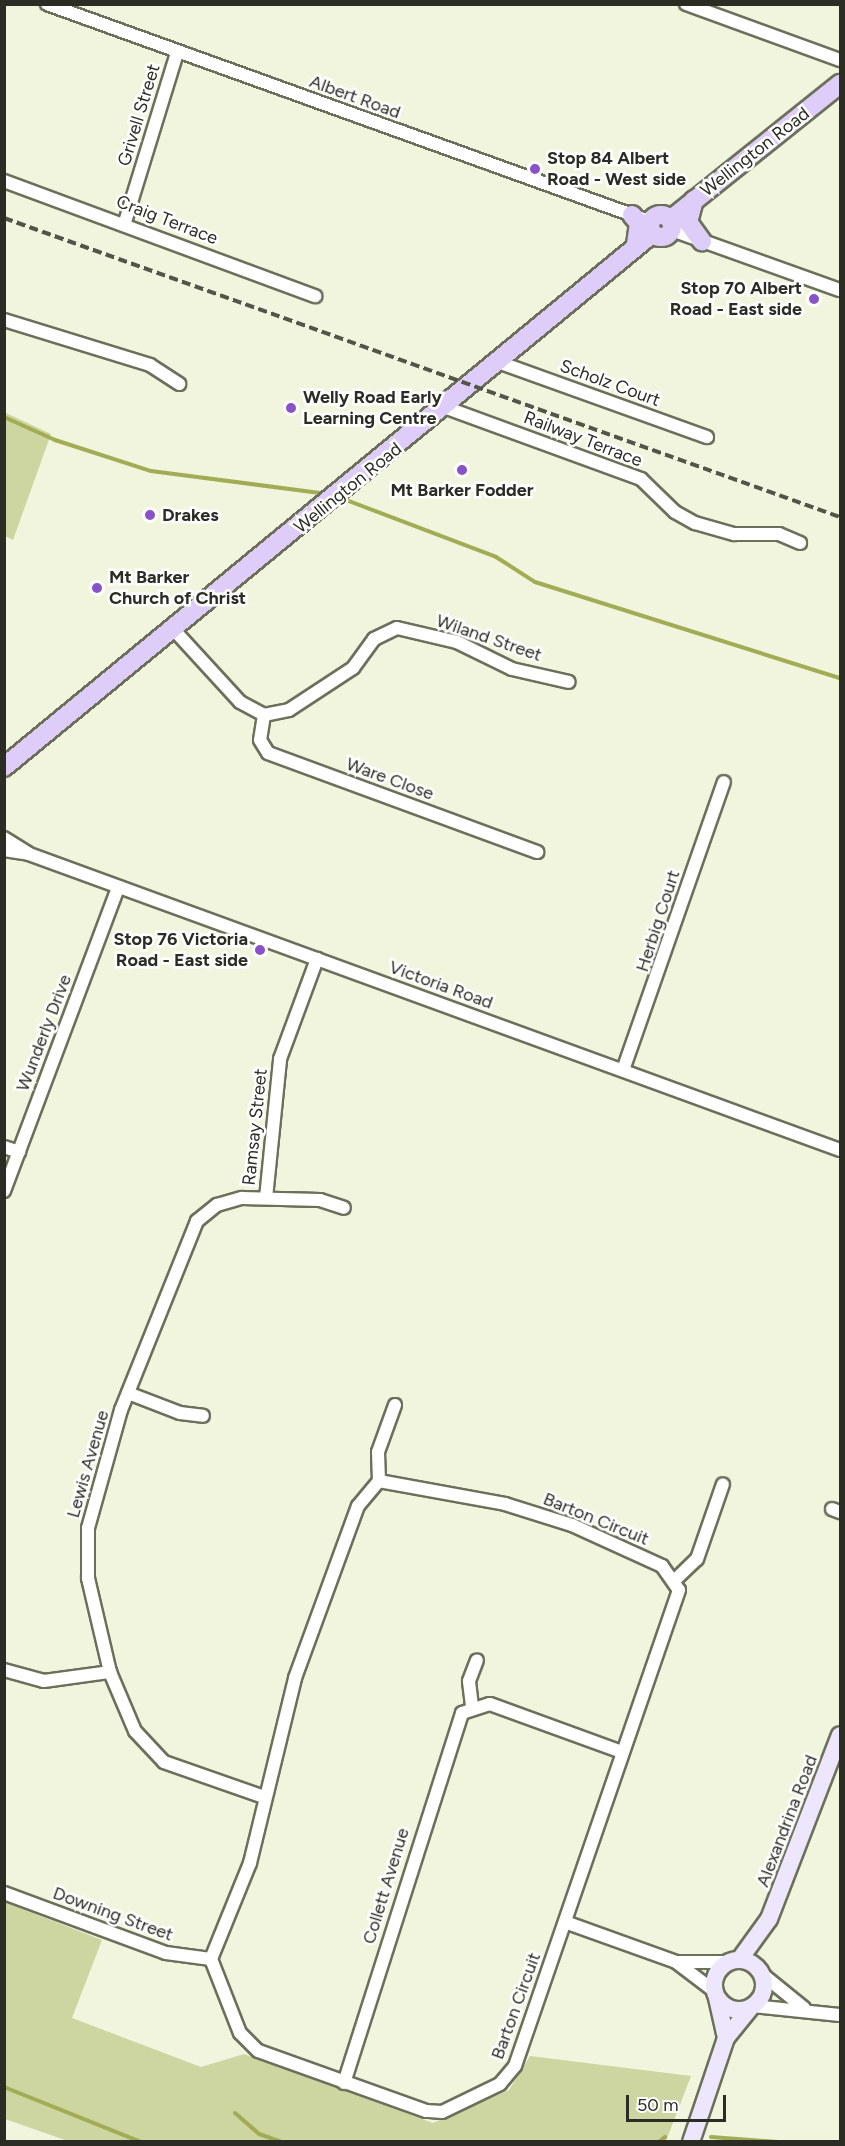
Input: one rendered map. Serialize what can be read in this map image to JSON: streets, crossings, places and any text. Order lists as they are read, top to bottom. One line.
{"streets":{"main road":["Wellington Road","Alexandrina Road"],"street":["Albert Road","Grivell Street","Craig Terrace","Scholz Court","Railway Terrace","Wiland Street","Ware Close","Herbig Court","Victoria Road","Wunderly Drive","Ramsay Street","Lewis Avenue","Barton Circuit","Collett Avenue","Downing Street"]},"crossings":[["Albert Road","Grivell Street"],["Albert Road","Wellington Road"],["Grivell Street","Craig Terrace"],["Wellington Road","Scholz Court"],["Wellington Road","Railway Terrace"],["Wiland Street","Ware Close"],["Herbig Court","Victoria Road"],["Victoria Road","Wunderly Drive"],["Victoria Road","Ramsay Street"],["Ramsay Street","Lewis Avenue"],["Barton Circuit","Collett Avenue"],["Barton Circuit","Downing Street"]],"places":["Stop 84 Albert Road - West side","Stop 70 Albert Road - East side","Welly Road Early Learning Centre","Mt Barker Fodder","Drakes","Mt Barker Church of Christ","Stop 76 Victoria Road - East side"],"scale_bar":"50 m"}
